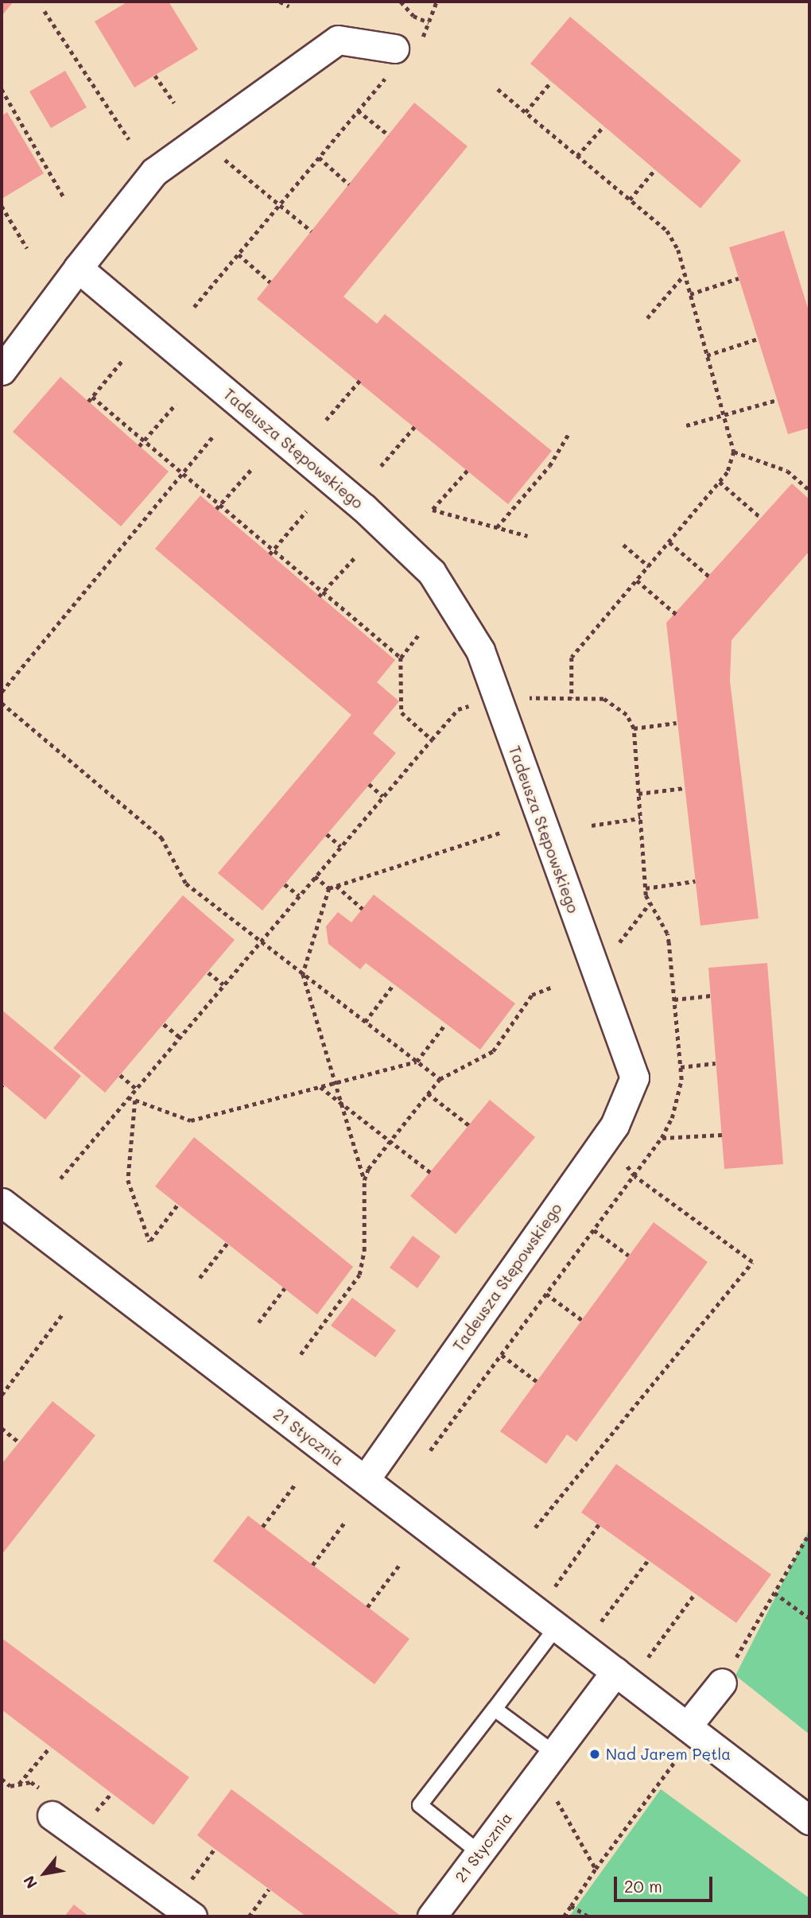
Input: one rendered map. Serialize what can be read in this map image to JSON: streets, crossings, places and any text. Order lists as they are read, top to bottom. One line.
{"streets":{"street":["Tadeusza Stępowskiego","21 Stycznia"]},"crossings":[["Tadeusza Stępowskiego","21 Stycznia"]],"places":["Nad Jarem Pętla"],"scale_bar":"20 m","north":"bottom left"}
